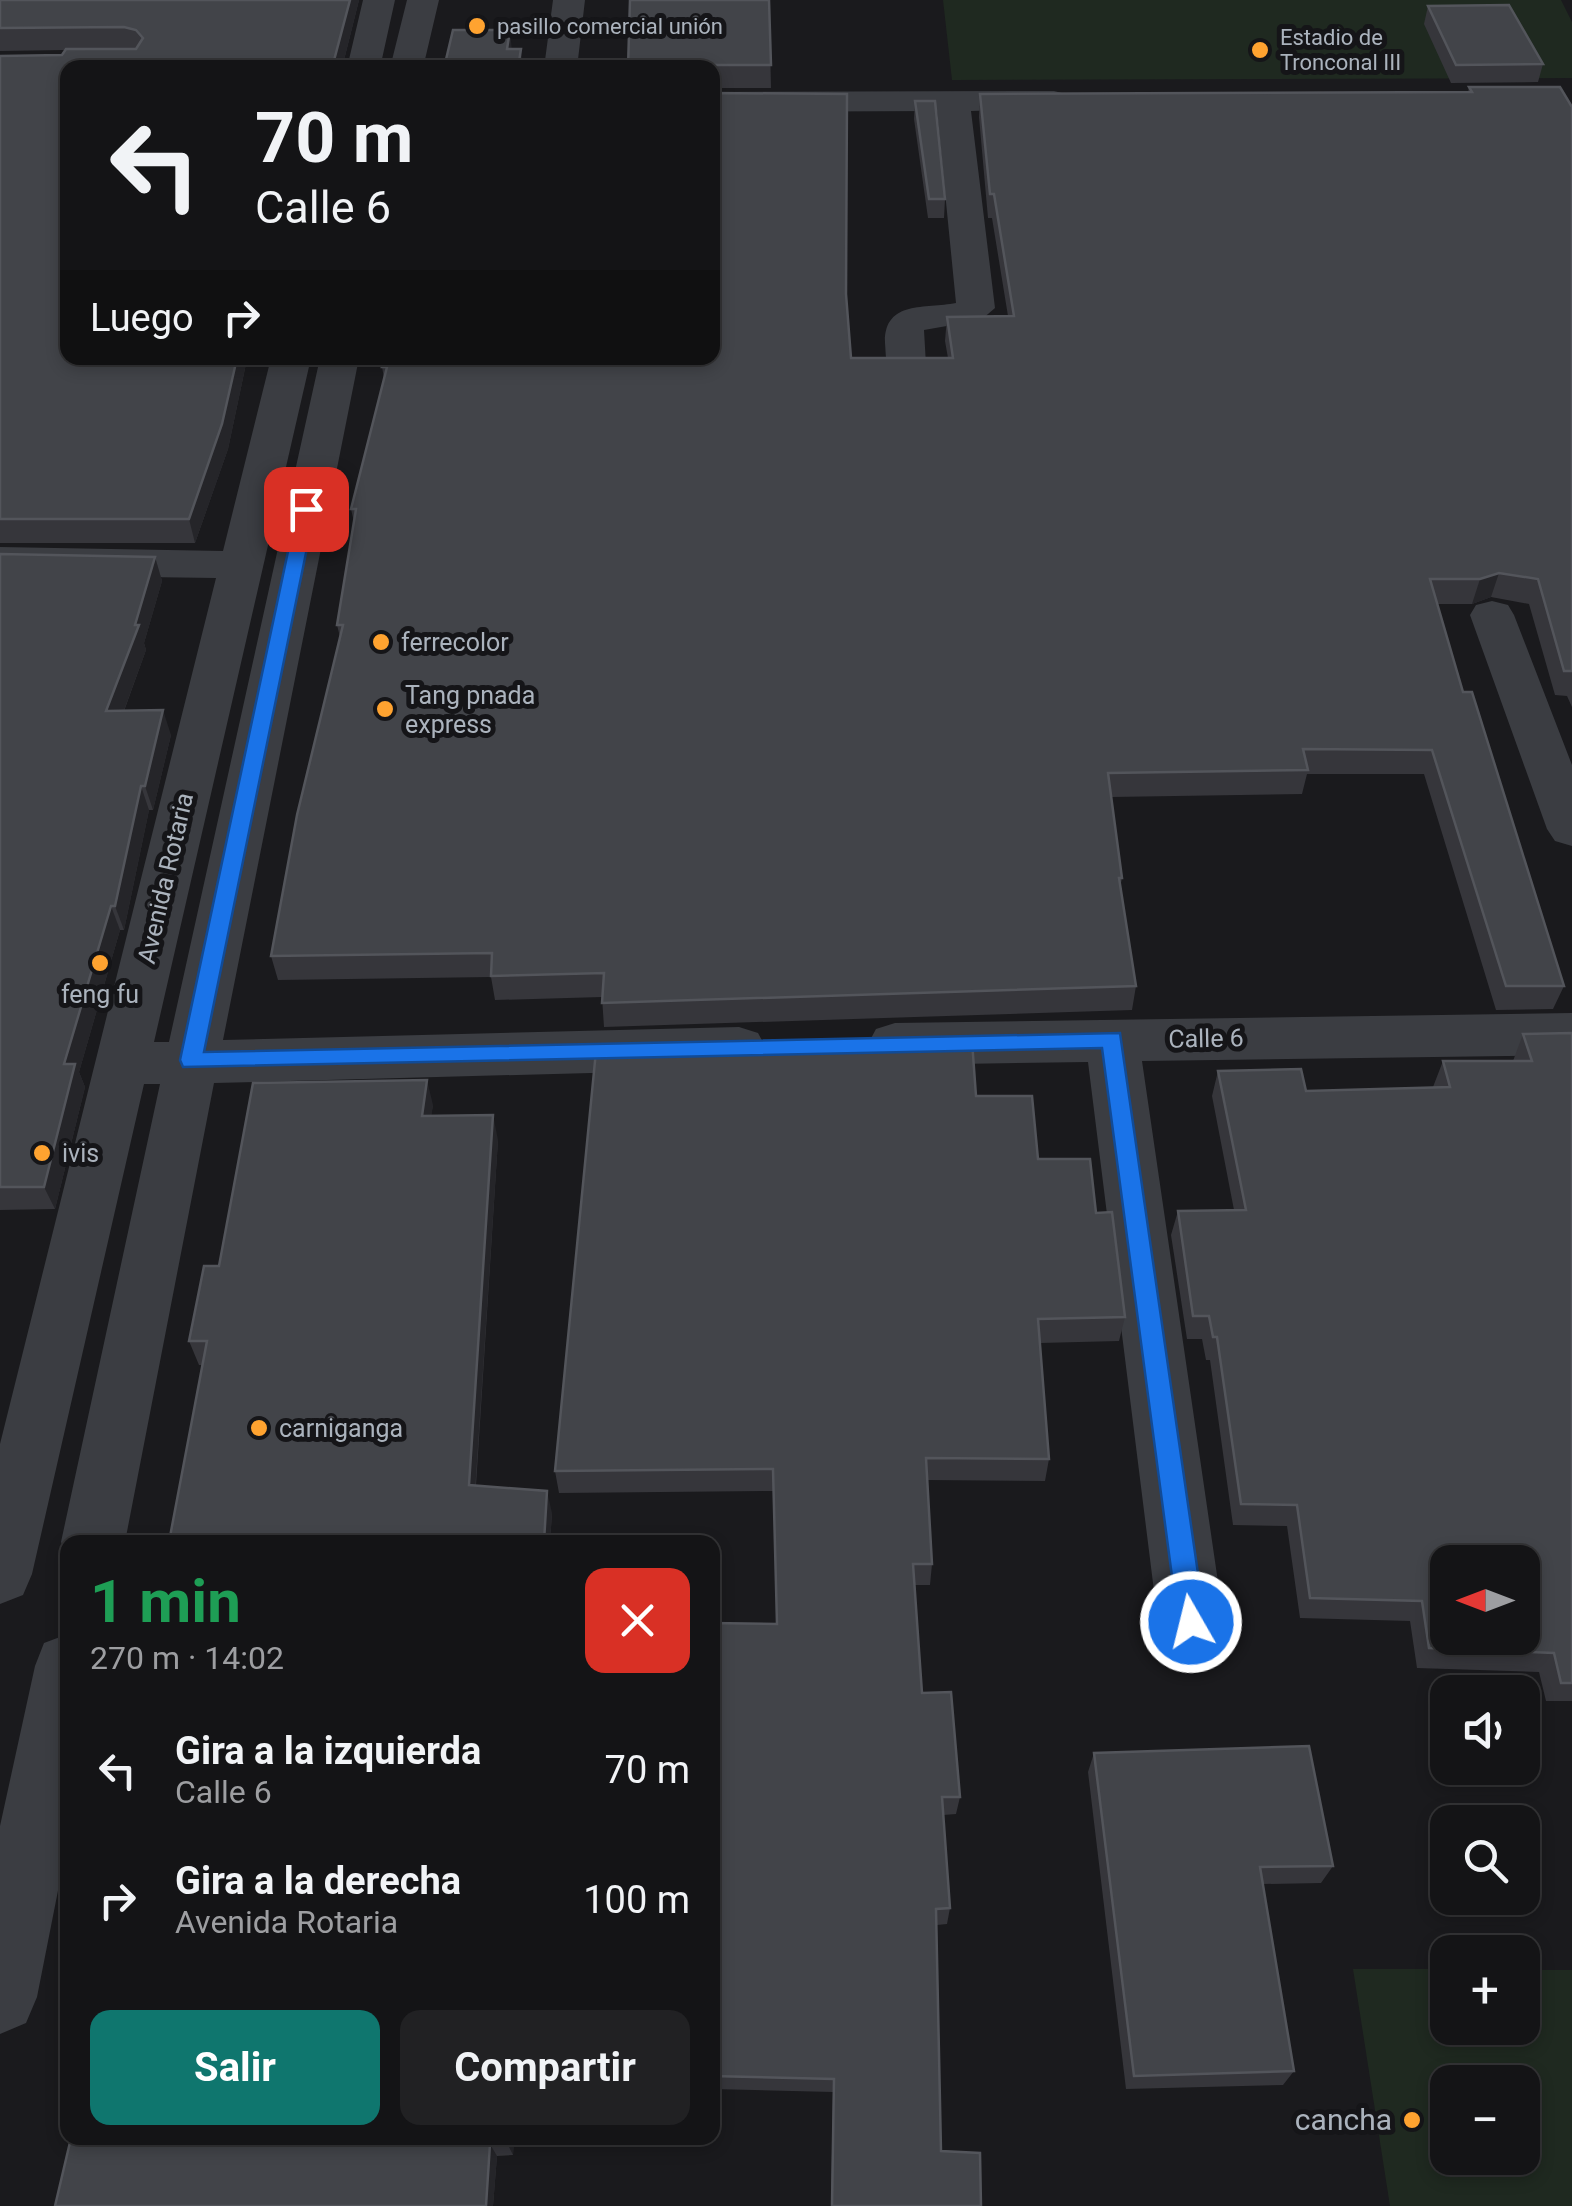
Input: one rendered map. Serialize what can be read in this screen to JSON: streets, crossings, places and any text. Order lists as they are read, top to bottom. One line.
{"streets":{"street":["Avenida Rotaria","Calle 6"]},"places":["pasillo comercial unión","Estadio de Tronconal III","ferrecolor","Tang pnada express","feng fu","ivis","carniganga","cancha"],"north":"left","page":{"turn":["70 m","Calle 6"],"then":"Luego","heading":["1 min","270 m · 14:02"],"map_buttons":["+","−"],"list":[{"name":"Gira a la izquierda","note":"Calle 6","value":"70 m"},{"name":"Gira a la derecha","note":"Avenida Rotaria","value":"100 m"}],"buttons":["Salir","Compartir"]}}
